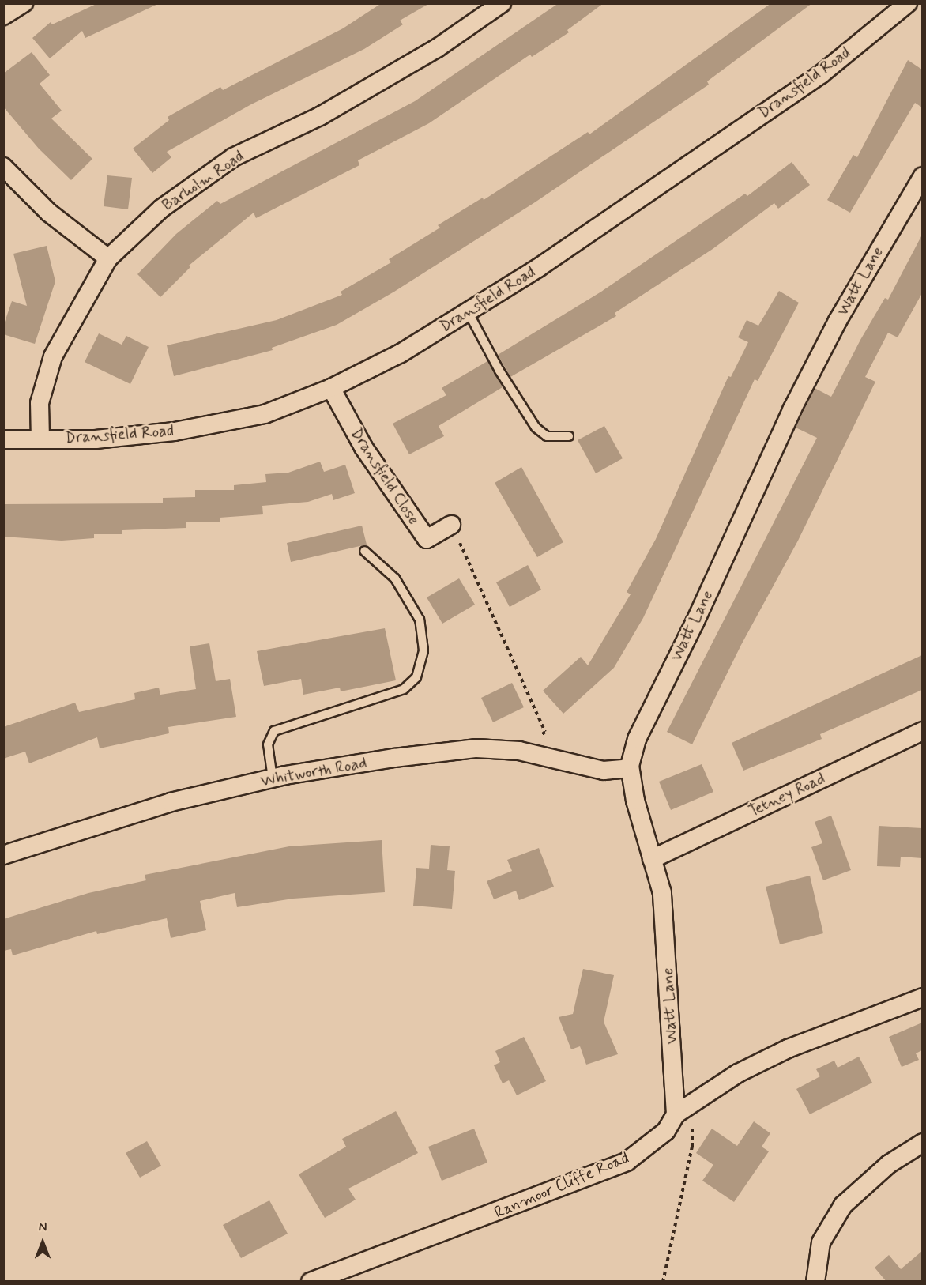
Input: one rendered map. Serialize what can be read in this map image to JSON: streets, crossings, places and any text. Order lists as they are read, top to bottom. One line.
{"streets":{"street":["Dransfield Road","Barholm Road","Watt Lane","Dransfield Close","Whitworth Road","Tetney Road","Ranmoor Cliffe Road"]},"crossings":[["Dransfield Road","Barholm Road"],["Dransfield Road","Dransfield Close"],["Watt Lane","Whitworth Road"],["Watt Lane","Tetney Road"],["Watt Lane","Ranmoor Cliffe Road"]],"north":"top"}
